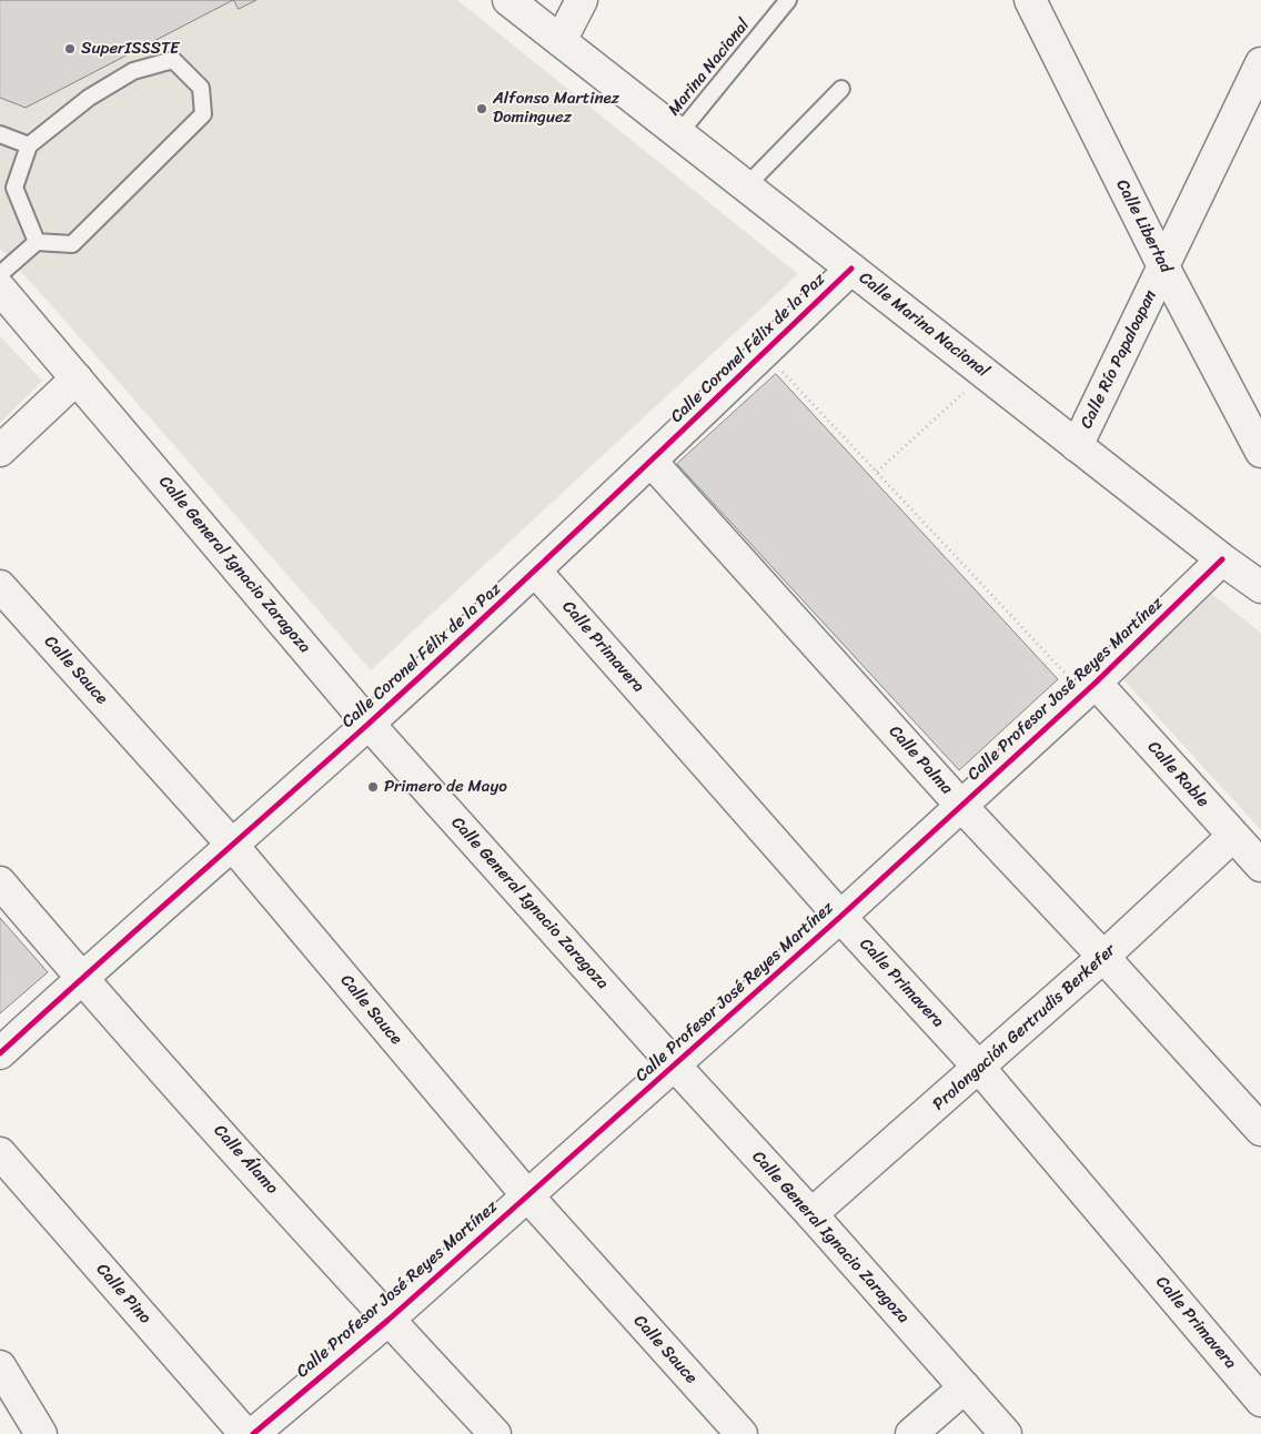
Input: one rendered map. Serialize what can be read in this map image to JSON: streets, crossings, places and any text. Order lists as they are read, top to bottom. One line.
{"streets":{"street":["Calle Libertad","Calle Marina Nacional","Calle Coronel Félix de la Paz","Calle Río Papaloapan","Calle General Ignacio Zaragoza","Calle Primavera","Calle Sauce","Calle Profesor José Reyes Martínez","Calle Palma","Calle Roble","Prolongación Gertrudis Berkefer","Calle Álamo","Calle Pino"],"lane":["Marina Nacional"]},"crossings":[["Marina Nacional","Calle Marina Nacional"],["Calle Libertad","Calle Río Papaloapan"],["Calle Marina Nacional","Calle Coronel Félix de la Paz"],["Calle Marina Nacional","Calle Río Papaloapan"],["Calle Marina Nacional","Calle Profesor José Reyes Martínez"],["Calle Coronel Félix de la Paz","Calle General Ignacio Zaragoza"],["Calle Coronel Félix de la Paz","Calle Primavera"],["Calle Coronel Félix de la Paz","Calle Sauce"],["Calle Coronel Félix de la Paz","Calle Palma"],["Calle Coronel Félix de la Paz","Calle Álamo"],["Calle General Ignacio Zaragoza","Calle Profesor José Reyes Martínez"],["Calle General Ignacio Zaragoza","Prolongación Gertrudis Berkefer"],["Calle Primavera","Calle Profesor José Reyes Martínez"],["Calle Primavera","Prolongación Gertrudis Berkefer"],["Calle Sauce","Calle Profesor José Reyes Martínez"],["Calle Profesor José Reyes Martínez","Calle Palma"],["Calle Profesor José Reyes Martínez","Calle Roble"],["Calle Profesor José Reyes Martínez","Calle Álamo"],["Calle Palma","Prolongación Gertrudis Berkefer"],["Calle Roble","Prolongación Gertrudis Berkefer"]],"places":["SuperISSSTE","Alfonso Martinez Dominguez","Primero de Mayo"]}
